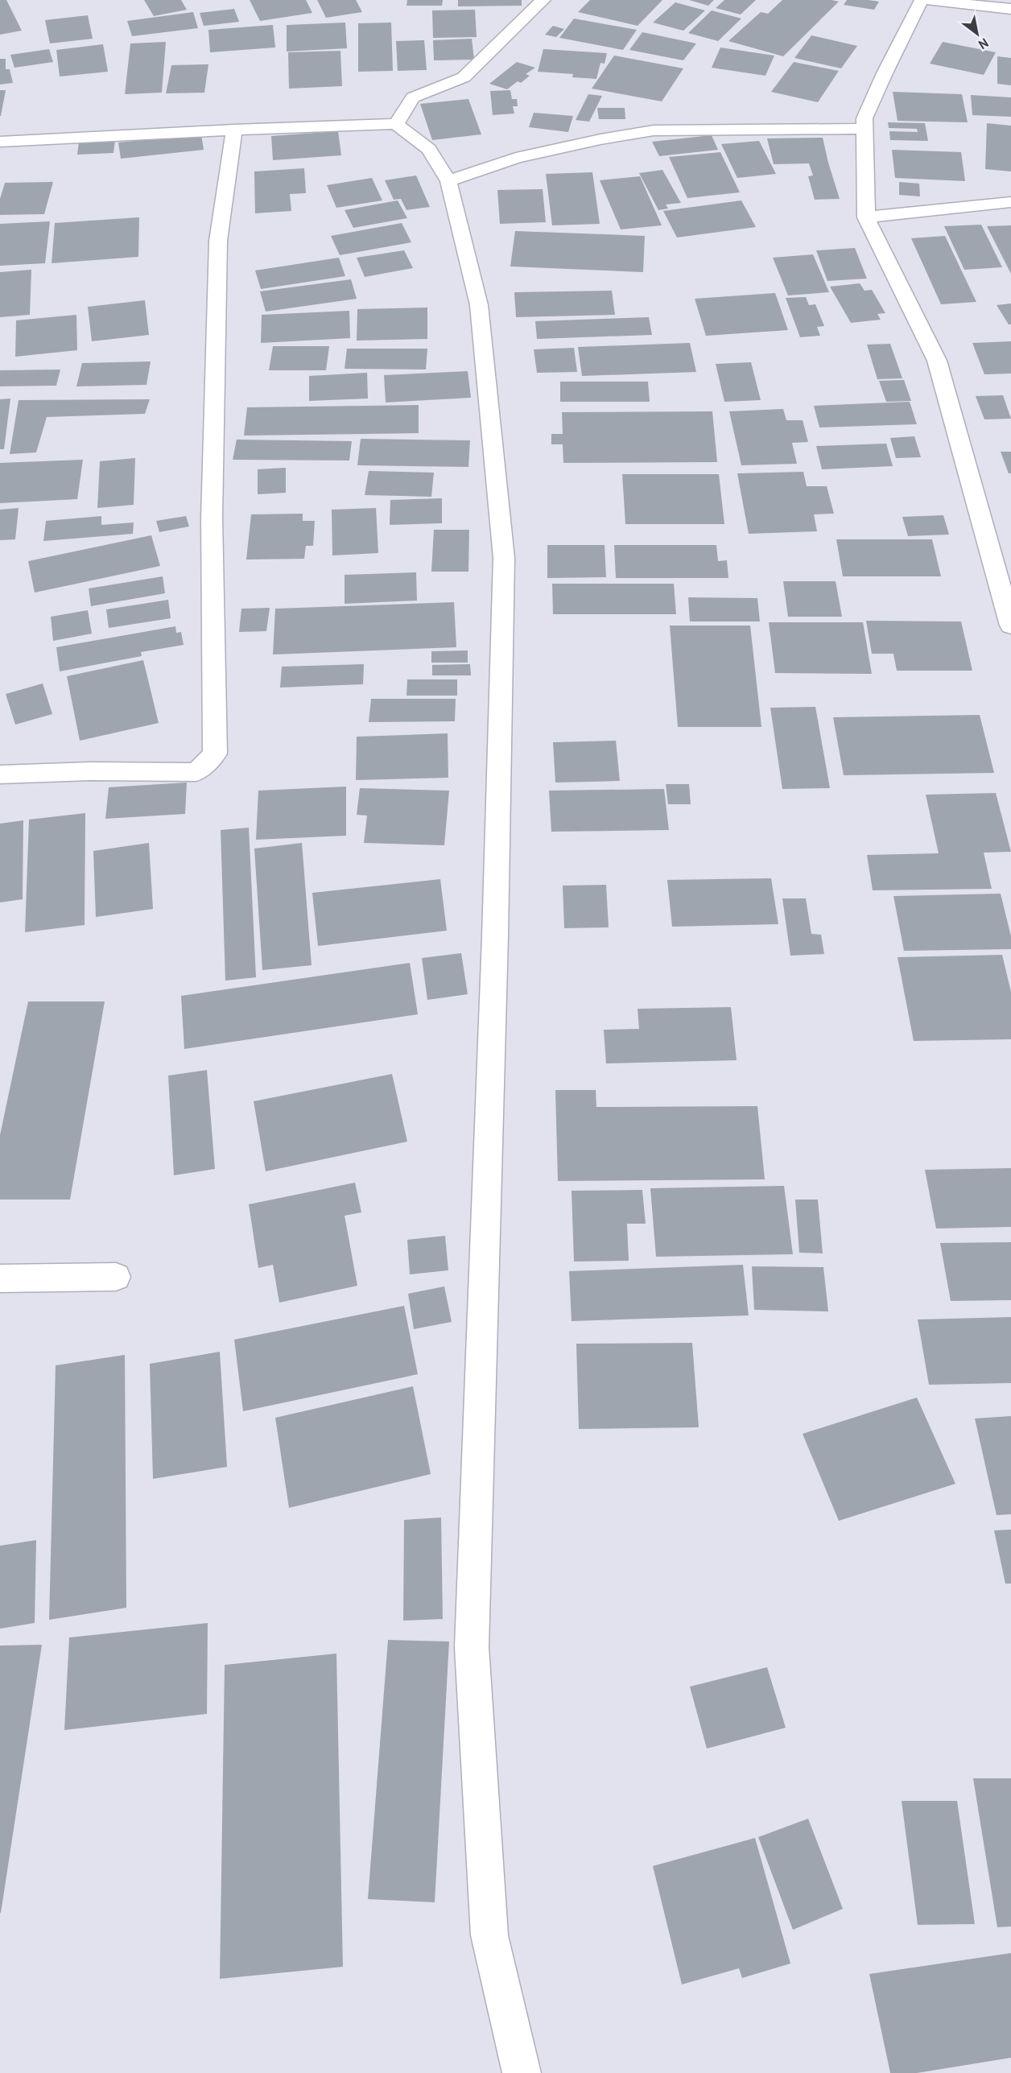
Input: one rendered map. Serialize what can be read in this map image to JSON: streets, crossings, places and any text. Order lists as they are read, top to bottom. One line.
{"north":"bottom right"}
